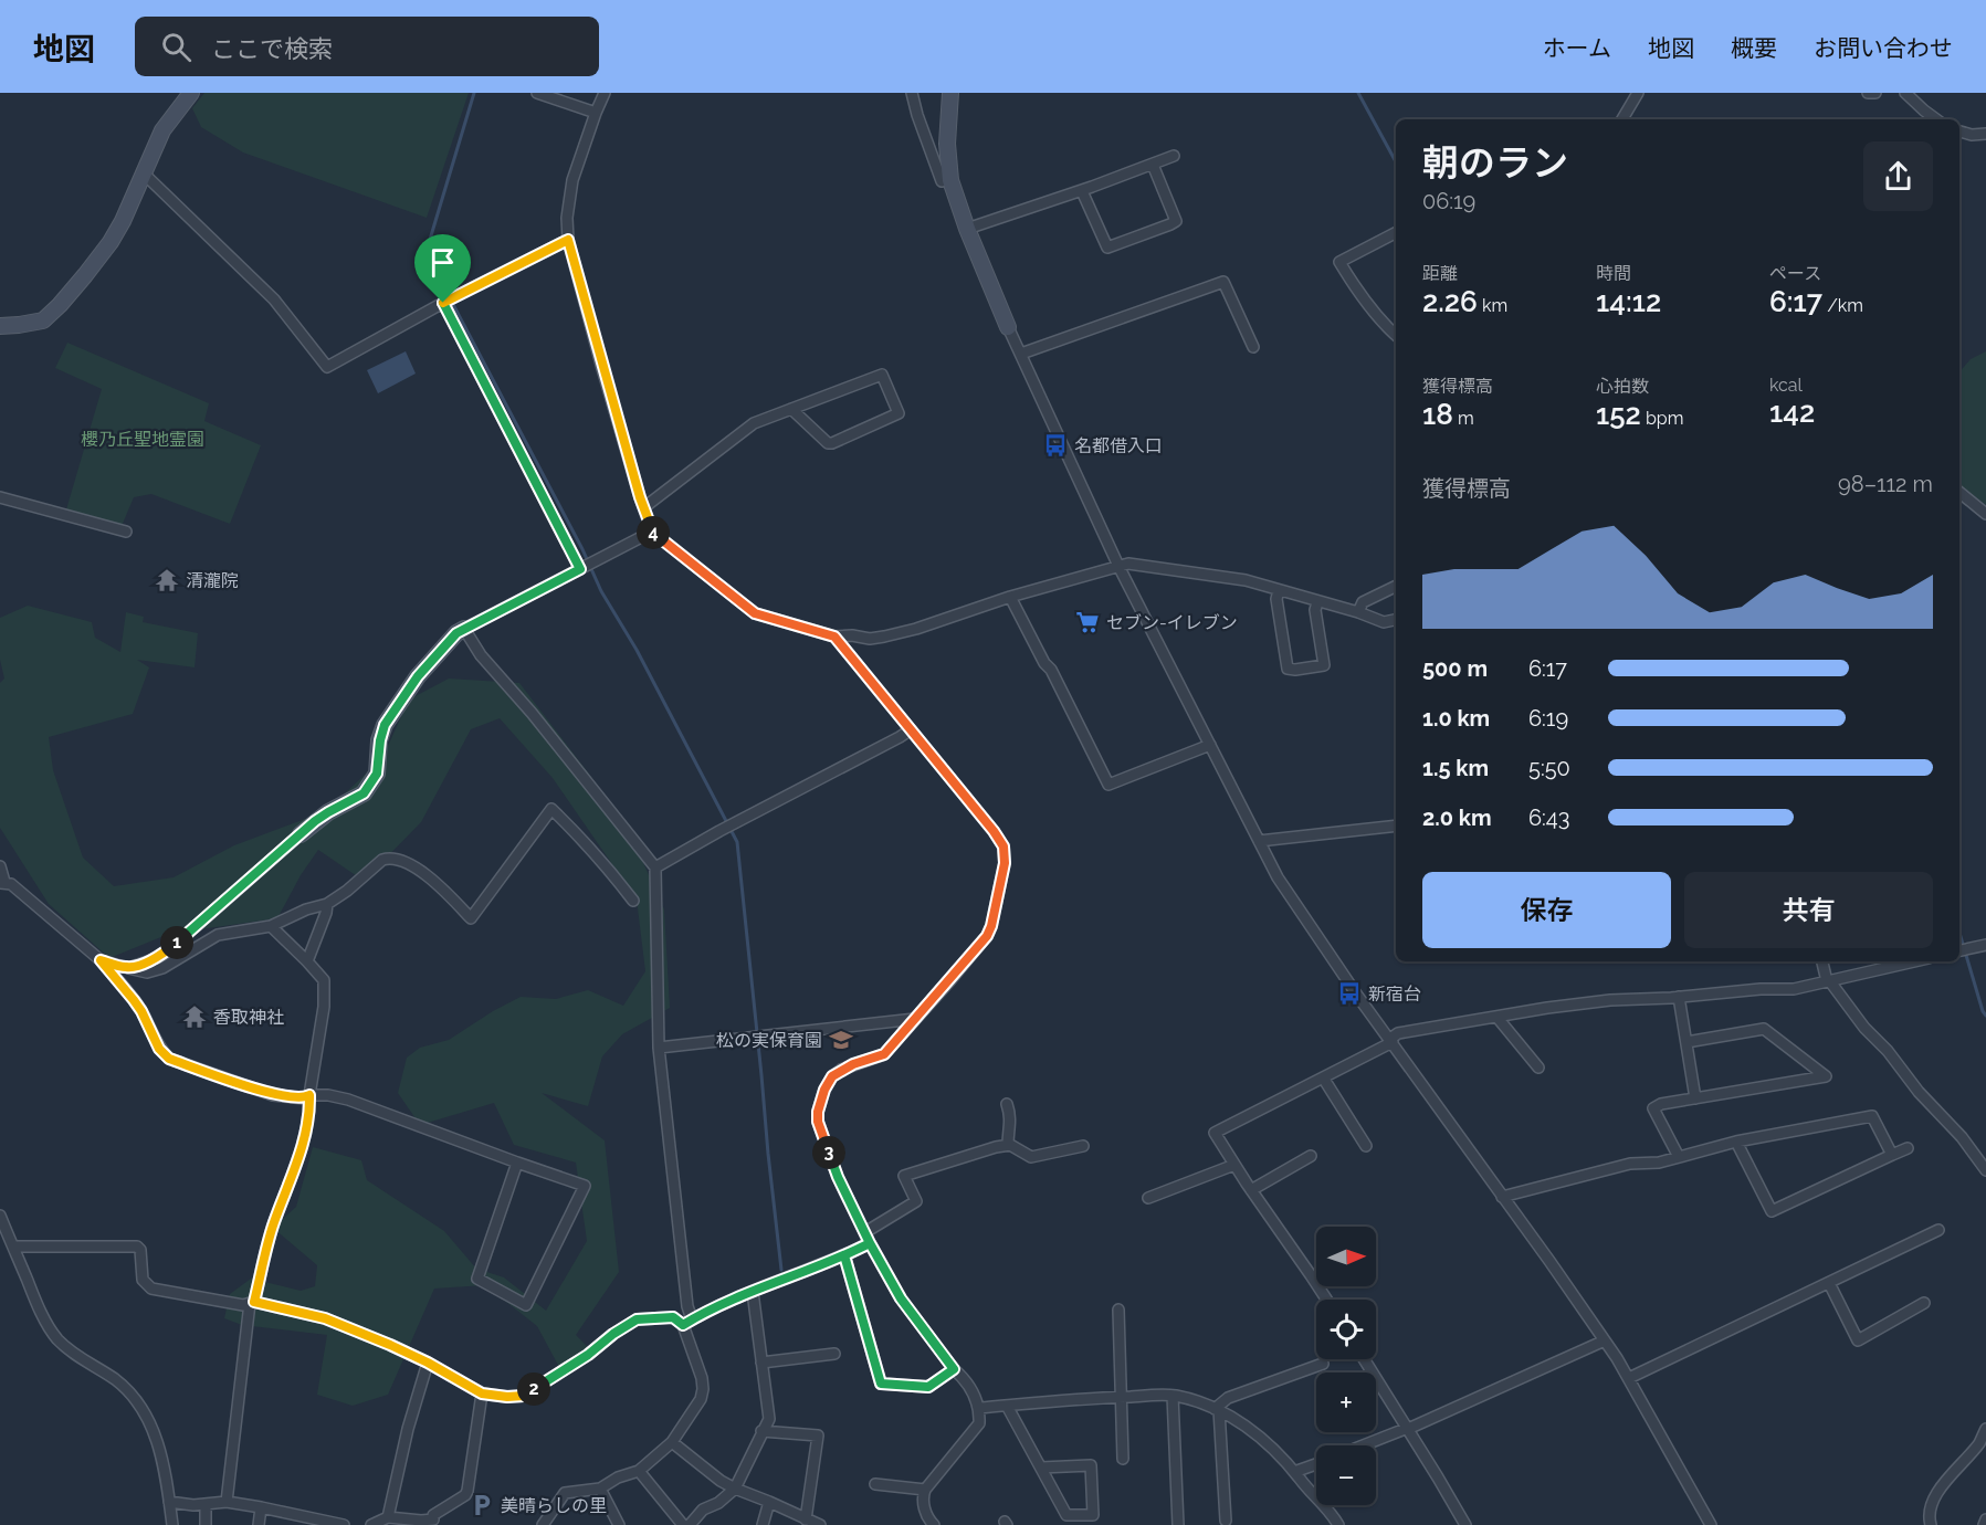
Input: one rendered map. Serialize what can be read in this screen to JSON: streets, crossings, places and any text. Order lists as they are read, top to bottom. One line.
{"parks":["櫻乃丘聖地霊園"],"places":{"bus stop":["名都借入口","新宿台"],"temple":["清瀧院","香取神社"],"supermarket":["セブン-イレブン"],"school or university":["松の実保育園"],"parking":["美晴らしの里"]},"north":"right","page":{"header":"地図","search":"ここで検索","nav":["ホーム","地図","概要","お問い合わせ"],"heading":["朝のラン","06:19"],"stats":[["距離","2.26 km"],["時間","14:12"],["ペース","6:17 /km"],["獲得標高","18 m"],["心拍数","152 bpm"],["kcal","142"]],"chart":["獲得標高","98–112 m"],"pins":["4","1","3","2"],"list":[{"name":"500 m","note":"6:17"},{"name":"1.0 km","note":"6:19"},{"name":"1.5 km","note":"5:50"},{"name":"2.0 km","note":"6:43"}],"buttons":["保存","共有"],"map_buttons":["+","−"]}}
